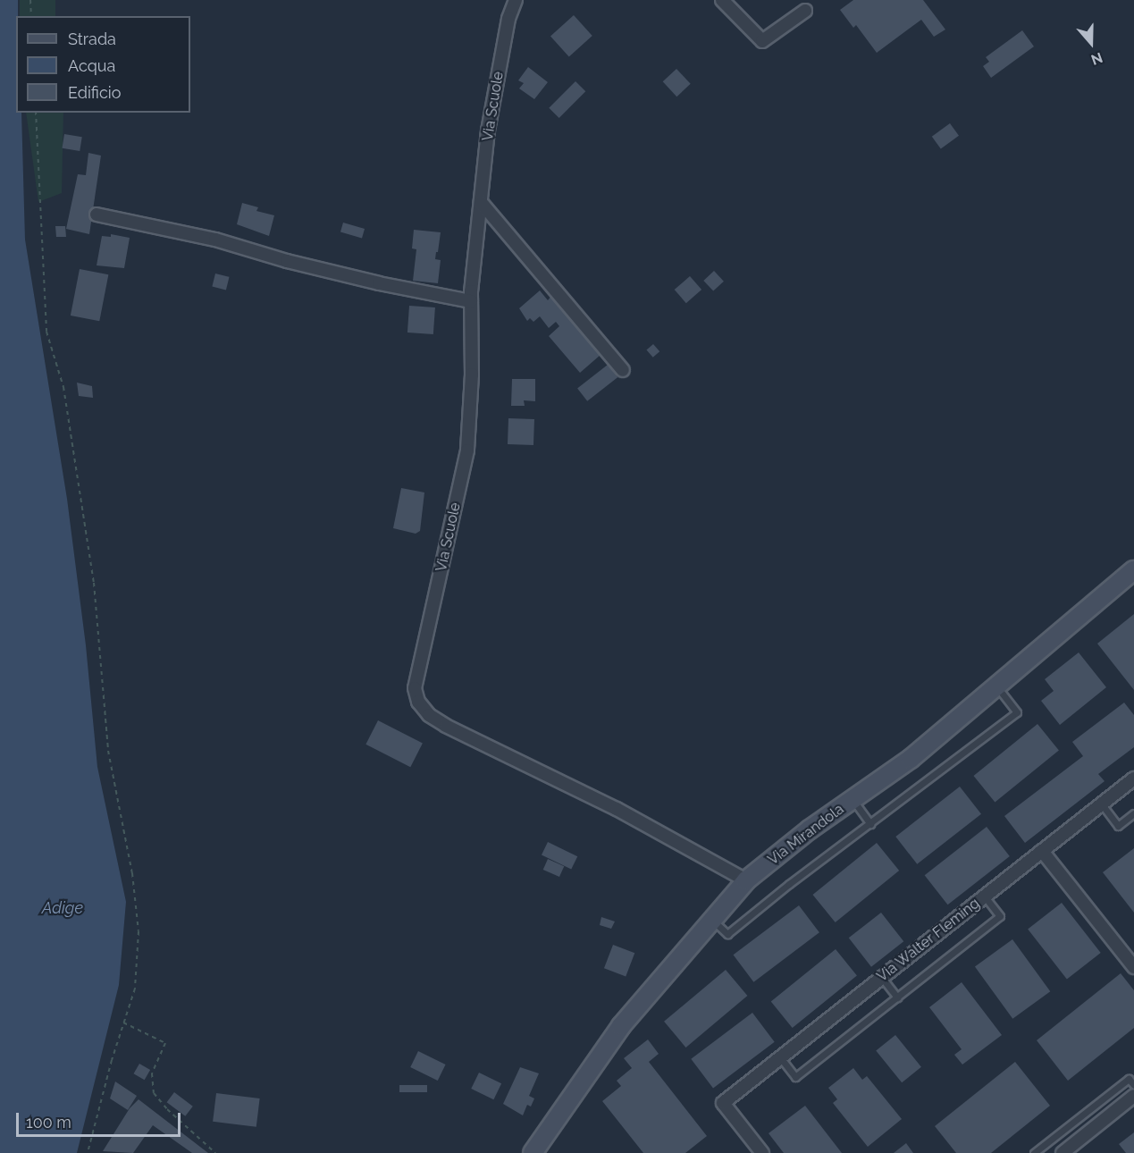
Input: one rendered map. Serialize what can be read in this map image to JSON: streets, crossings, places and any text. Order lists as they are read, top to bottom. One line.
{"streets":{"street":["Via Scuole","Via Mirandola","Via Walter Fleming"]},"crossings":[["Via Scuole","Via Mirandola"]],"water":["Adige"],"legend":["Strada","Acqua","Edificio"],"scale_bar":"100 m","north":"bottom"}
